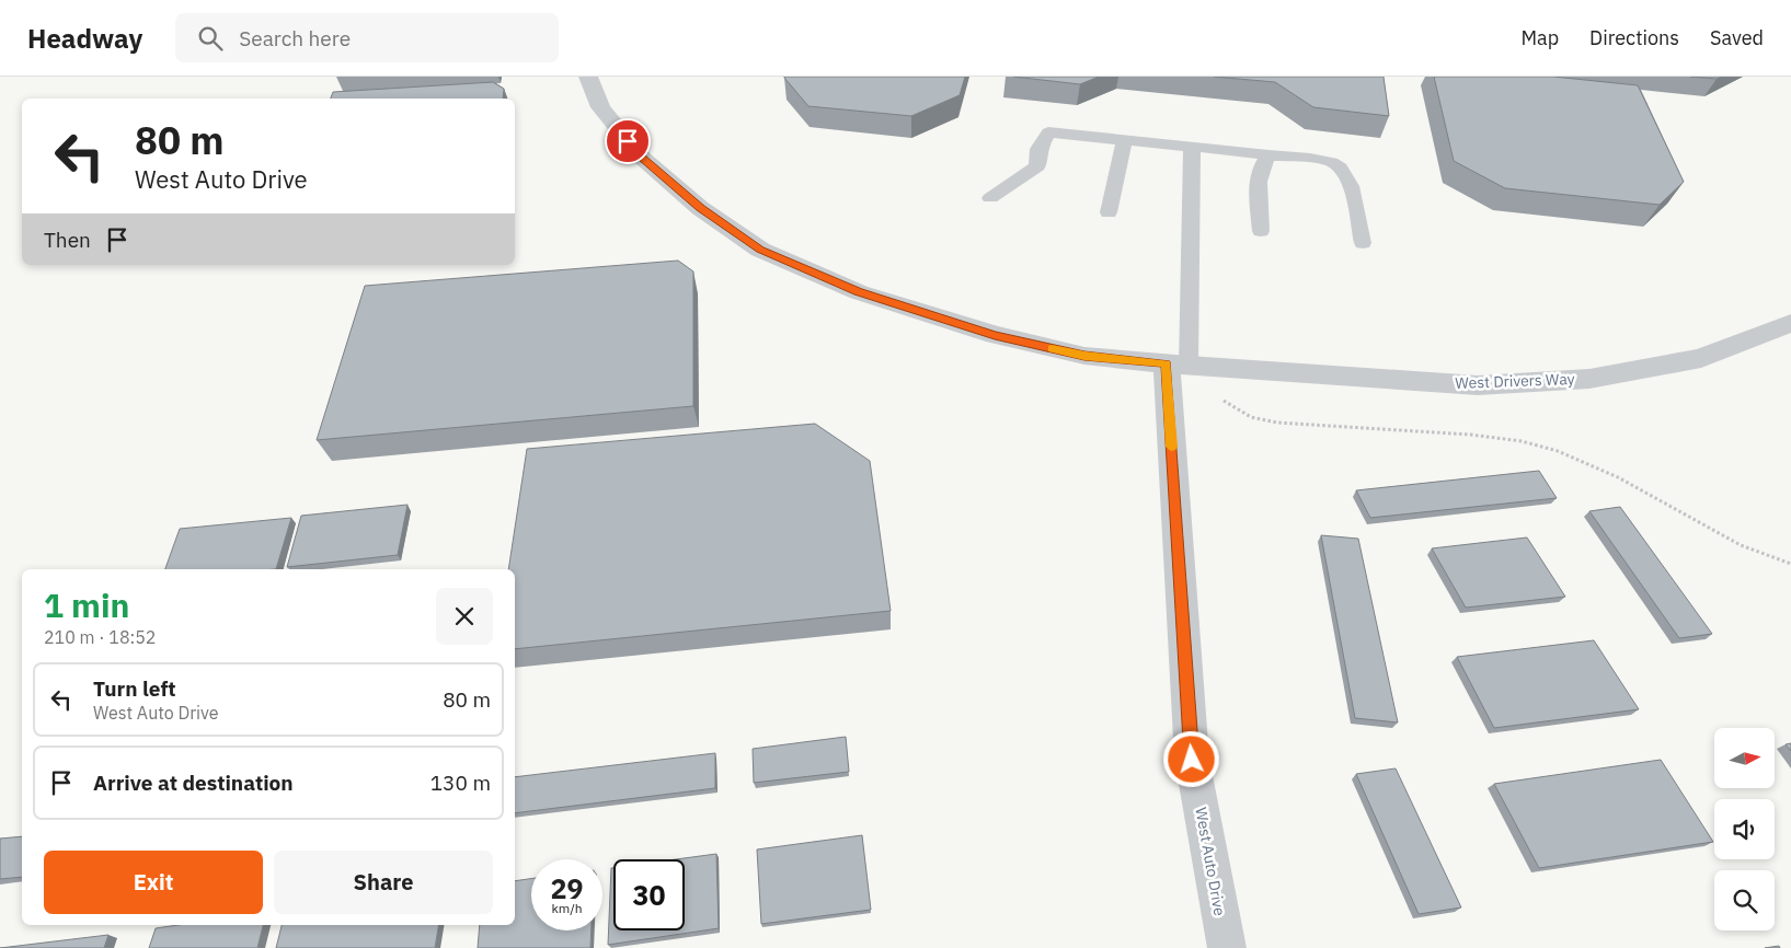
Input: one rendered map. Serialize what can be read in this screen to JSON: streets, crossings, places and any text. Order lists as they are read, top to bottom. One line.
{"streets":{"street":["West Drivers Way","West Auto Drive"]},"crossings":[["West Drivers Way","West Auto Drive"]],"north":"right","page":{"header":"Headway","search":"Search here","nav":["Map","Directions","Saved"],"turn":["80 m","West Auto Drive"],"then":"Then","heading":["1 min","210 m · 18:52"],"list":[{"name":"Turn left","note":"West Auto Drive","value":"80 m"},{"name":"Arrive at destination","value":"130 m"}],"buttons":["Exit","Share"],"speed":"29 km/h","limit":"30"}}
